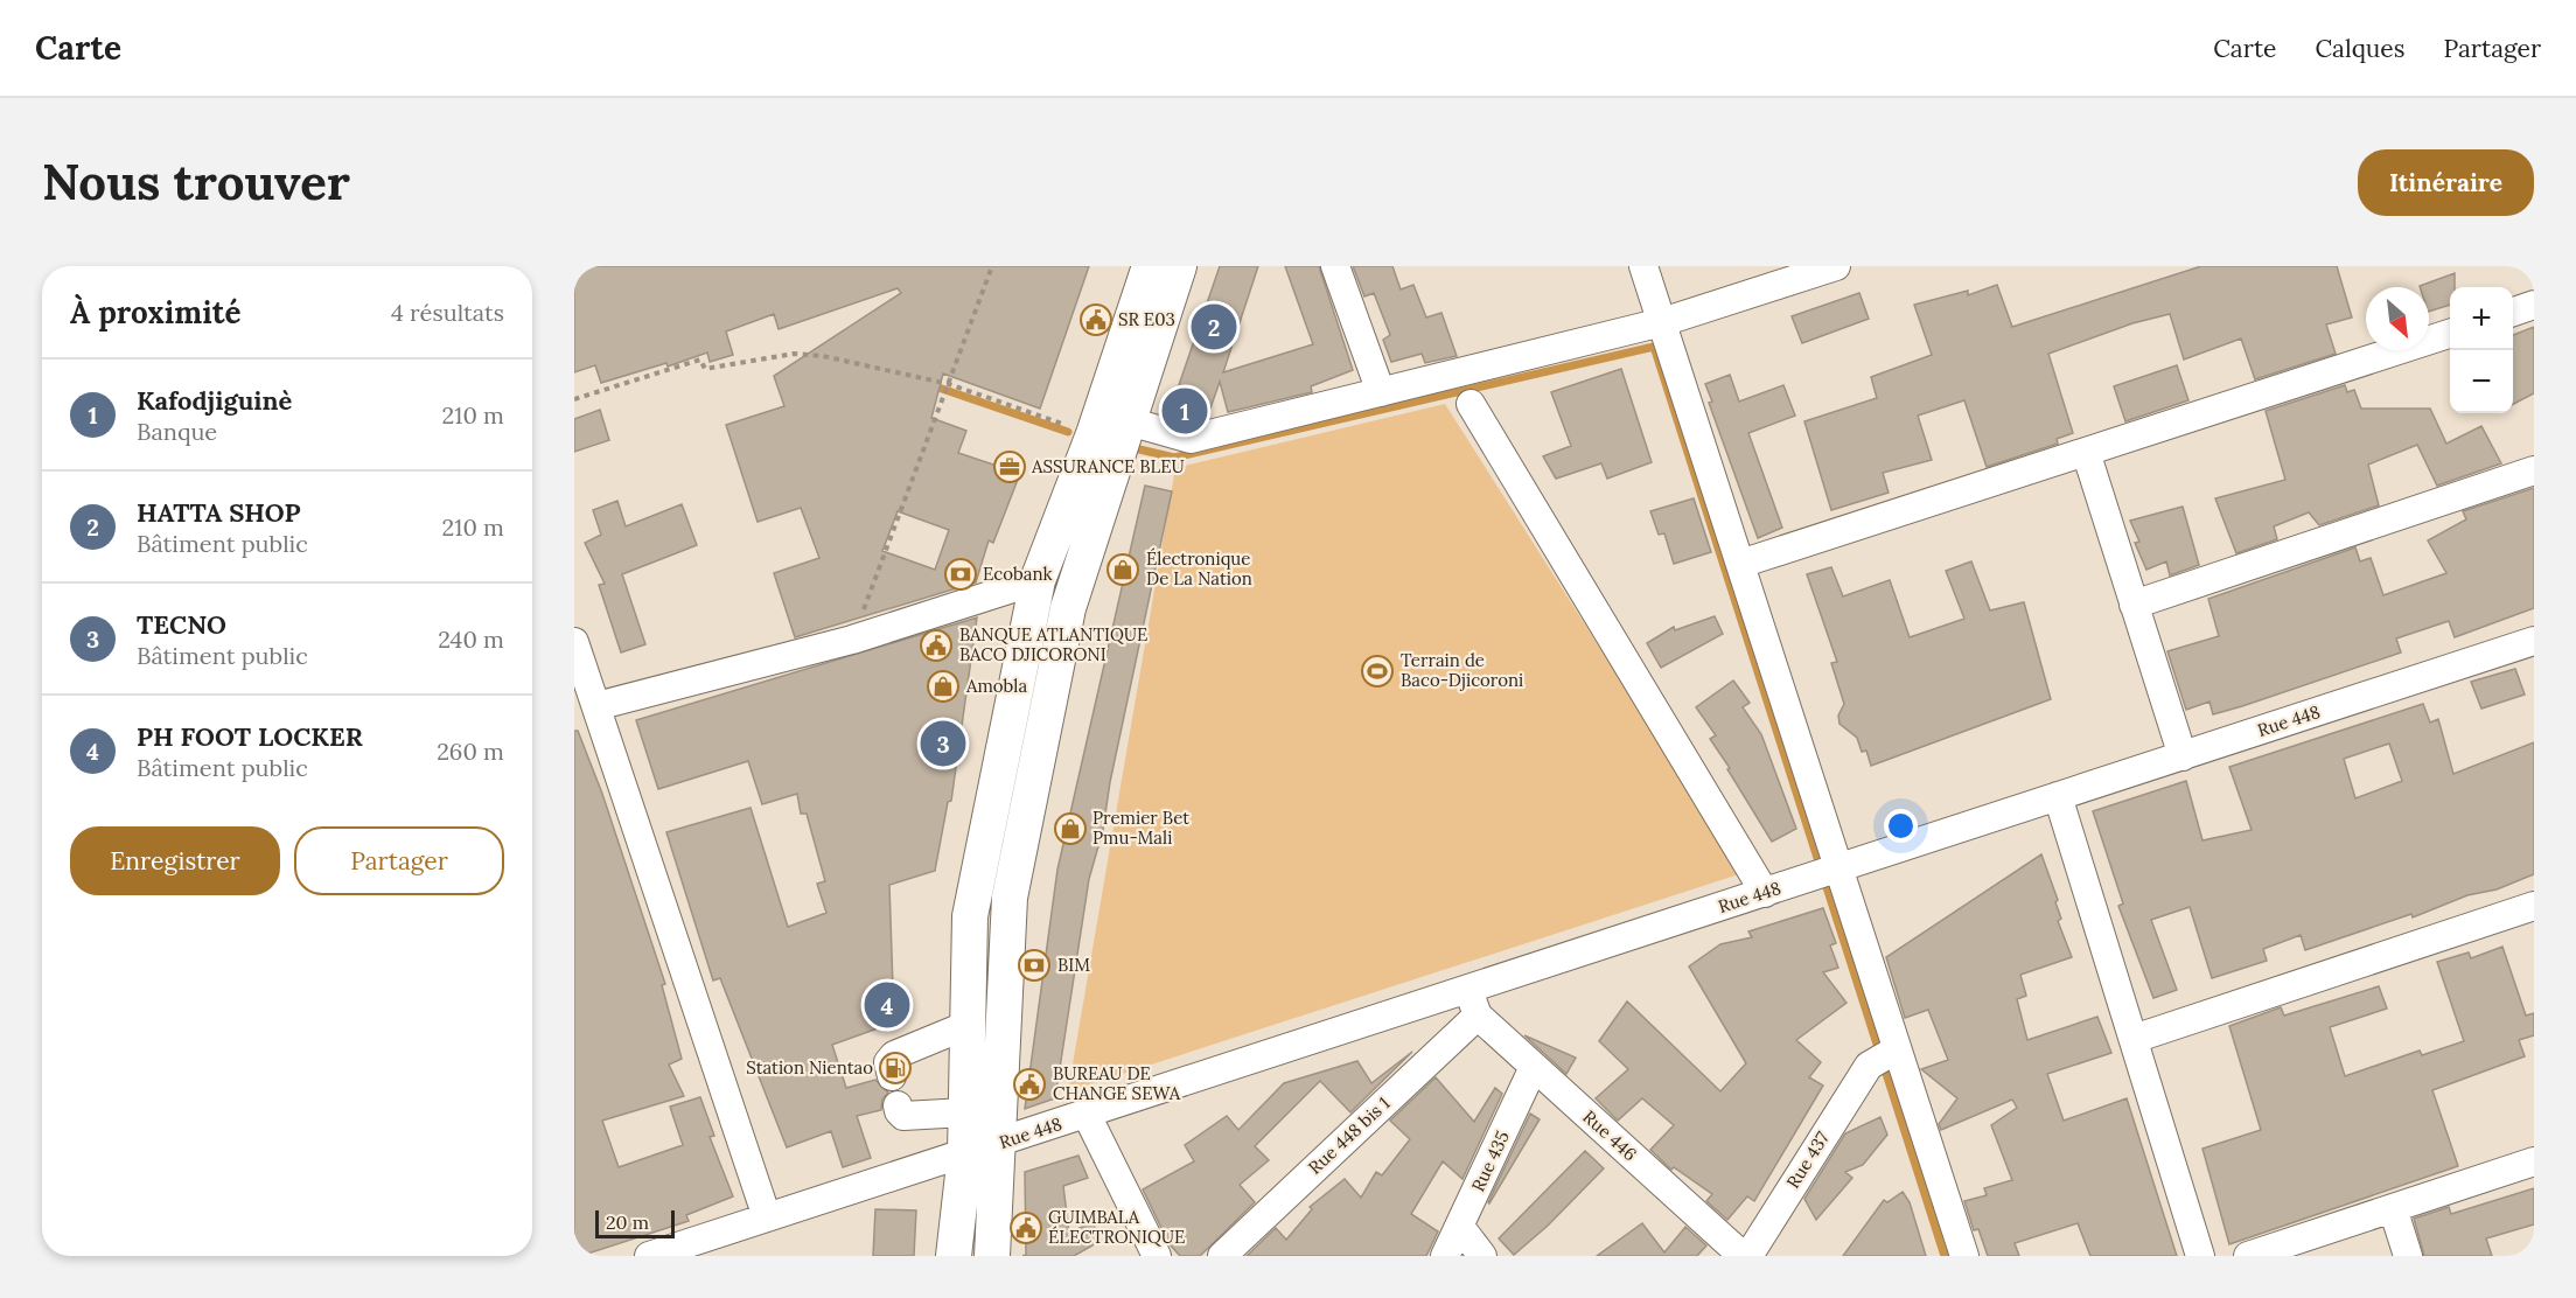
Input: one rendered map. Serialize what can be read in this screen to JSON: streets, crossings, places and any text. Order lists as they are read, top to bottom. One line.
{"streets":{"street":["Rue 448","Rue 448 bis 1","Rue 446","Rue 437","Rue 435"]},"crossings":[["Rue 448","Rue 448 bis 1"],["Rue 448","Rue 446"],["Rue 448 bis 1","Rue 446"],["Rue 446","Rue 435"]],"places":{"public building":["SR E03","BANQUE ATLANTIQUE BACO DJICORONI","BUREAU DE CHANGE SEWA","GUIMBALA ÉLECTRONIQUE"],"office":["ASSURANCE BLEU"],"shop":["Électronique De La Nation","Amobla","Premier Bet Pmu-Mali"],"bank":["Ecobank","BIM"],"sports":["Terrain de Baco-Djicoroni"],"fuel station":["Station Nientao"]},"scale_bar":"20 m","north":"bottom right","page":{"header":"Carte","nav":["Carte","Calques","Partager"],"buttons":["Itinéraire",["Enregistrer","Partager"]],"title":"Nous trouver","heading":["À proximité","4 résultats"],"map_buttons":["+","−"],"pins":["2","1","3","4"],"list":[{"mark":"1","name":"Kafodjiguinè","note":"Banque","value":"210 m"},{"mark":"2","name":"HATTA SHOP","note":"Bâtiment public","value":"210 m"},{"mark":"3","name":"TECNO","note":"Bâtiment public","value":"240 m"},{"mark":"4","name":"PH FOOT LOCKER","note":"Bâtiment public","value":"260 m"}],"scale":"20 m"}}
